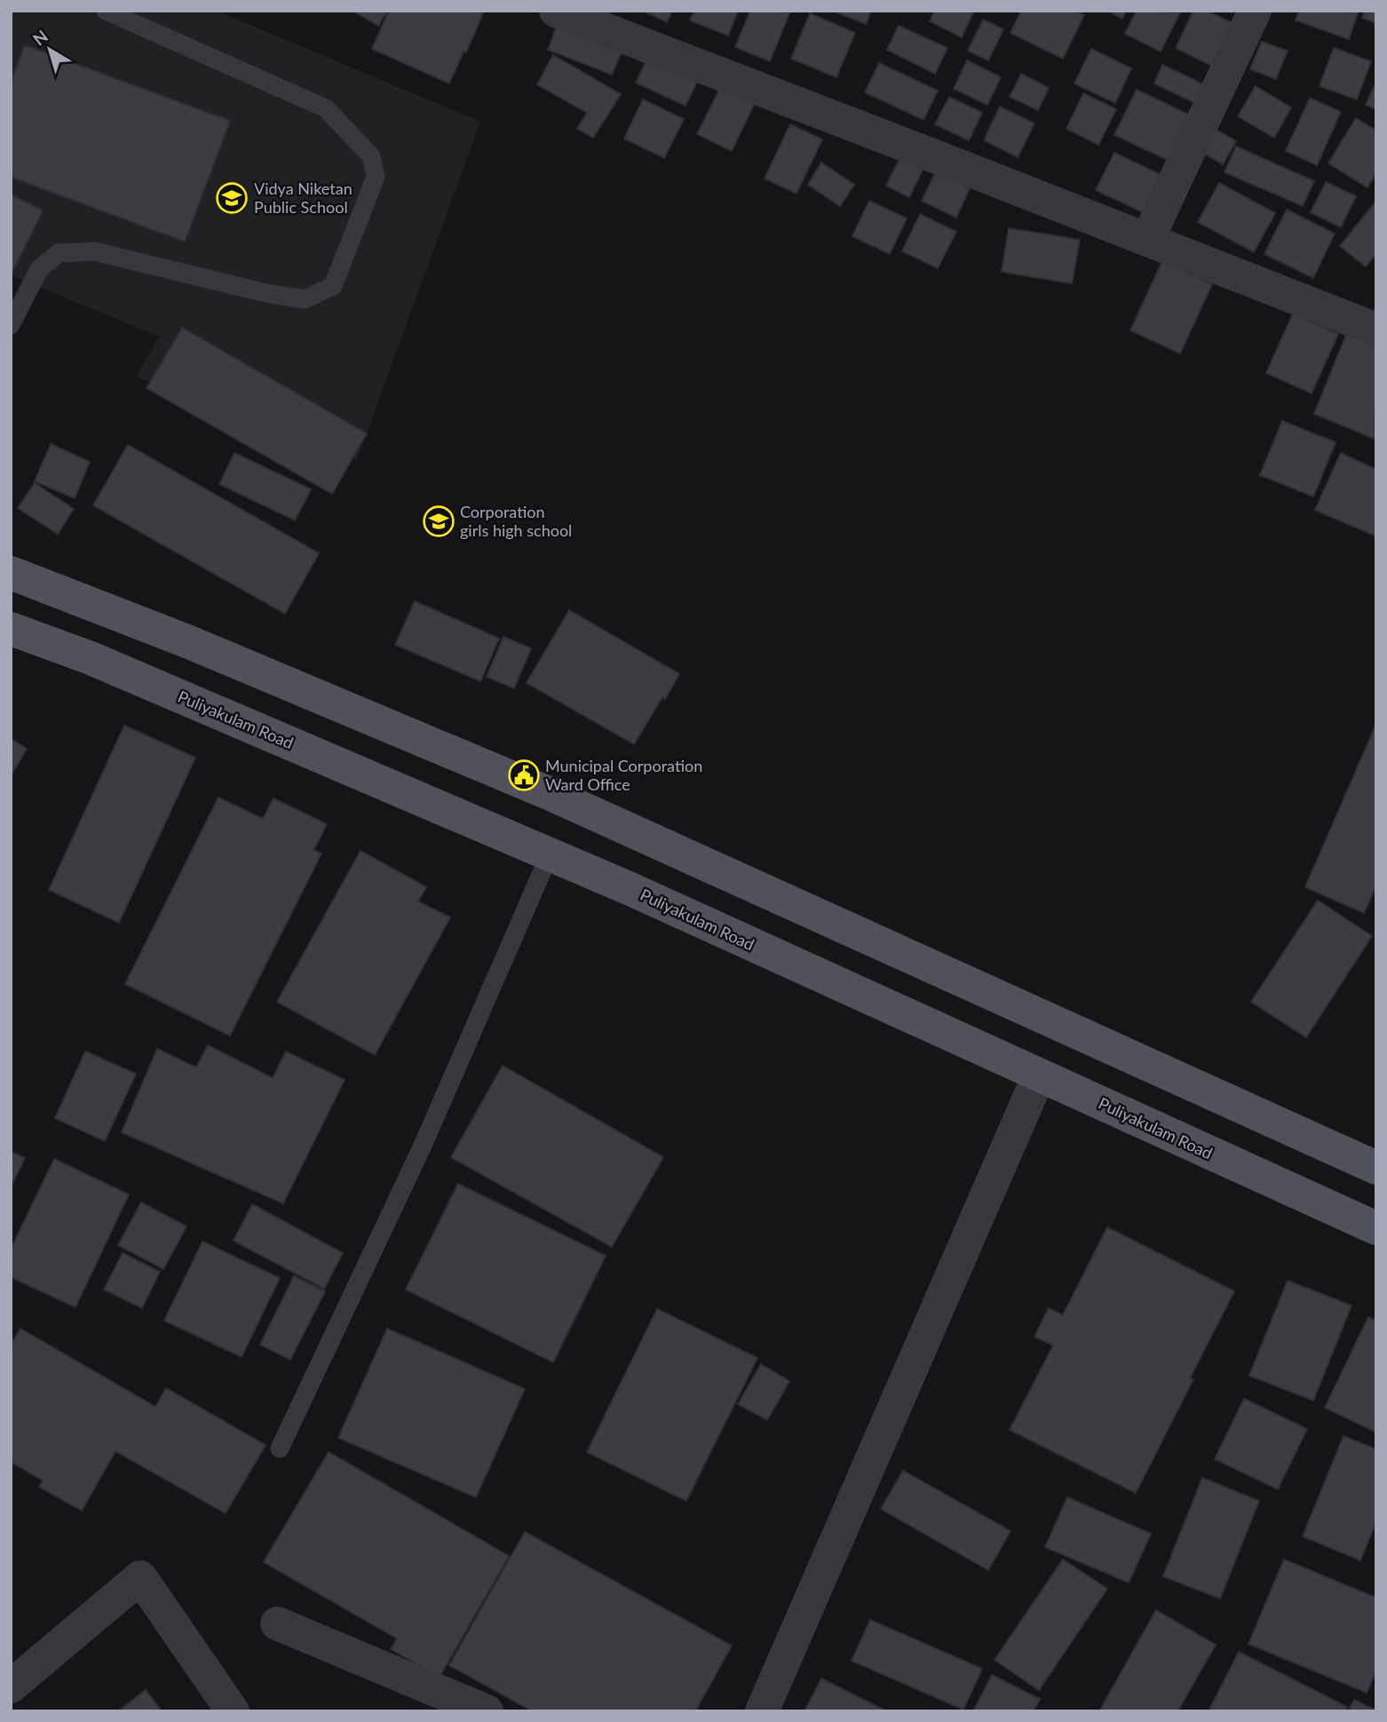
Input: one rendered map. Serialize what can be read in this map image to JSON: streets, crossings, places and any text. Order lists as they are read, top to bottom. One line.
{"streets":{"main road":["Puliyakulam Road"]},"places":{"school or university":["Vidya Niketan Public School","Corporation girls high school"],"public building":["Municipal Corporation Ward Office"]},"north":"top left"}
